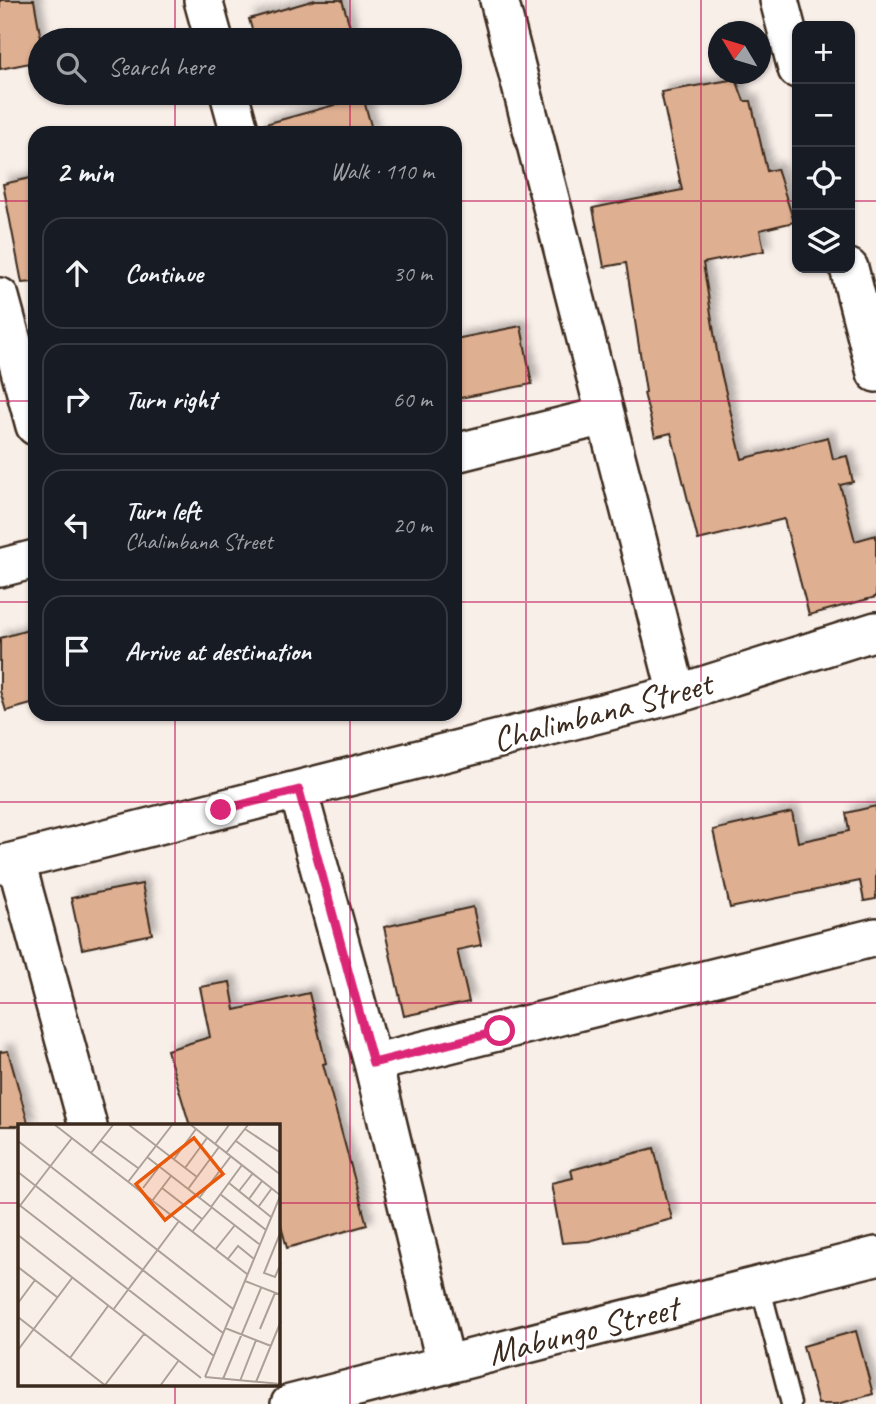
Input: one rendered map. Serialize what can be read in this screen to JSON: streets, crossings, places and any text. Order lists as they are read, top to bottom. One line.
{"streets":{"street":["Chalimbana Street","Mabungo Street"]},"north":"top left","page":{"map_buttons":["+","−"],"search":"Search here","heading":["2 min","Walk · 110 m"],"list":[["Continue","30 m"],["Turn right","60 m"],["Turn left","Chalimbana Street","20 m"],"Arrive at destination"]}}
